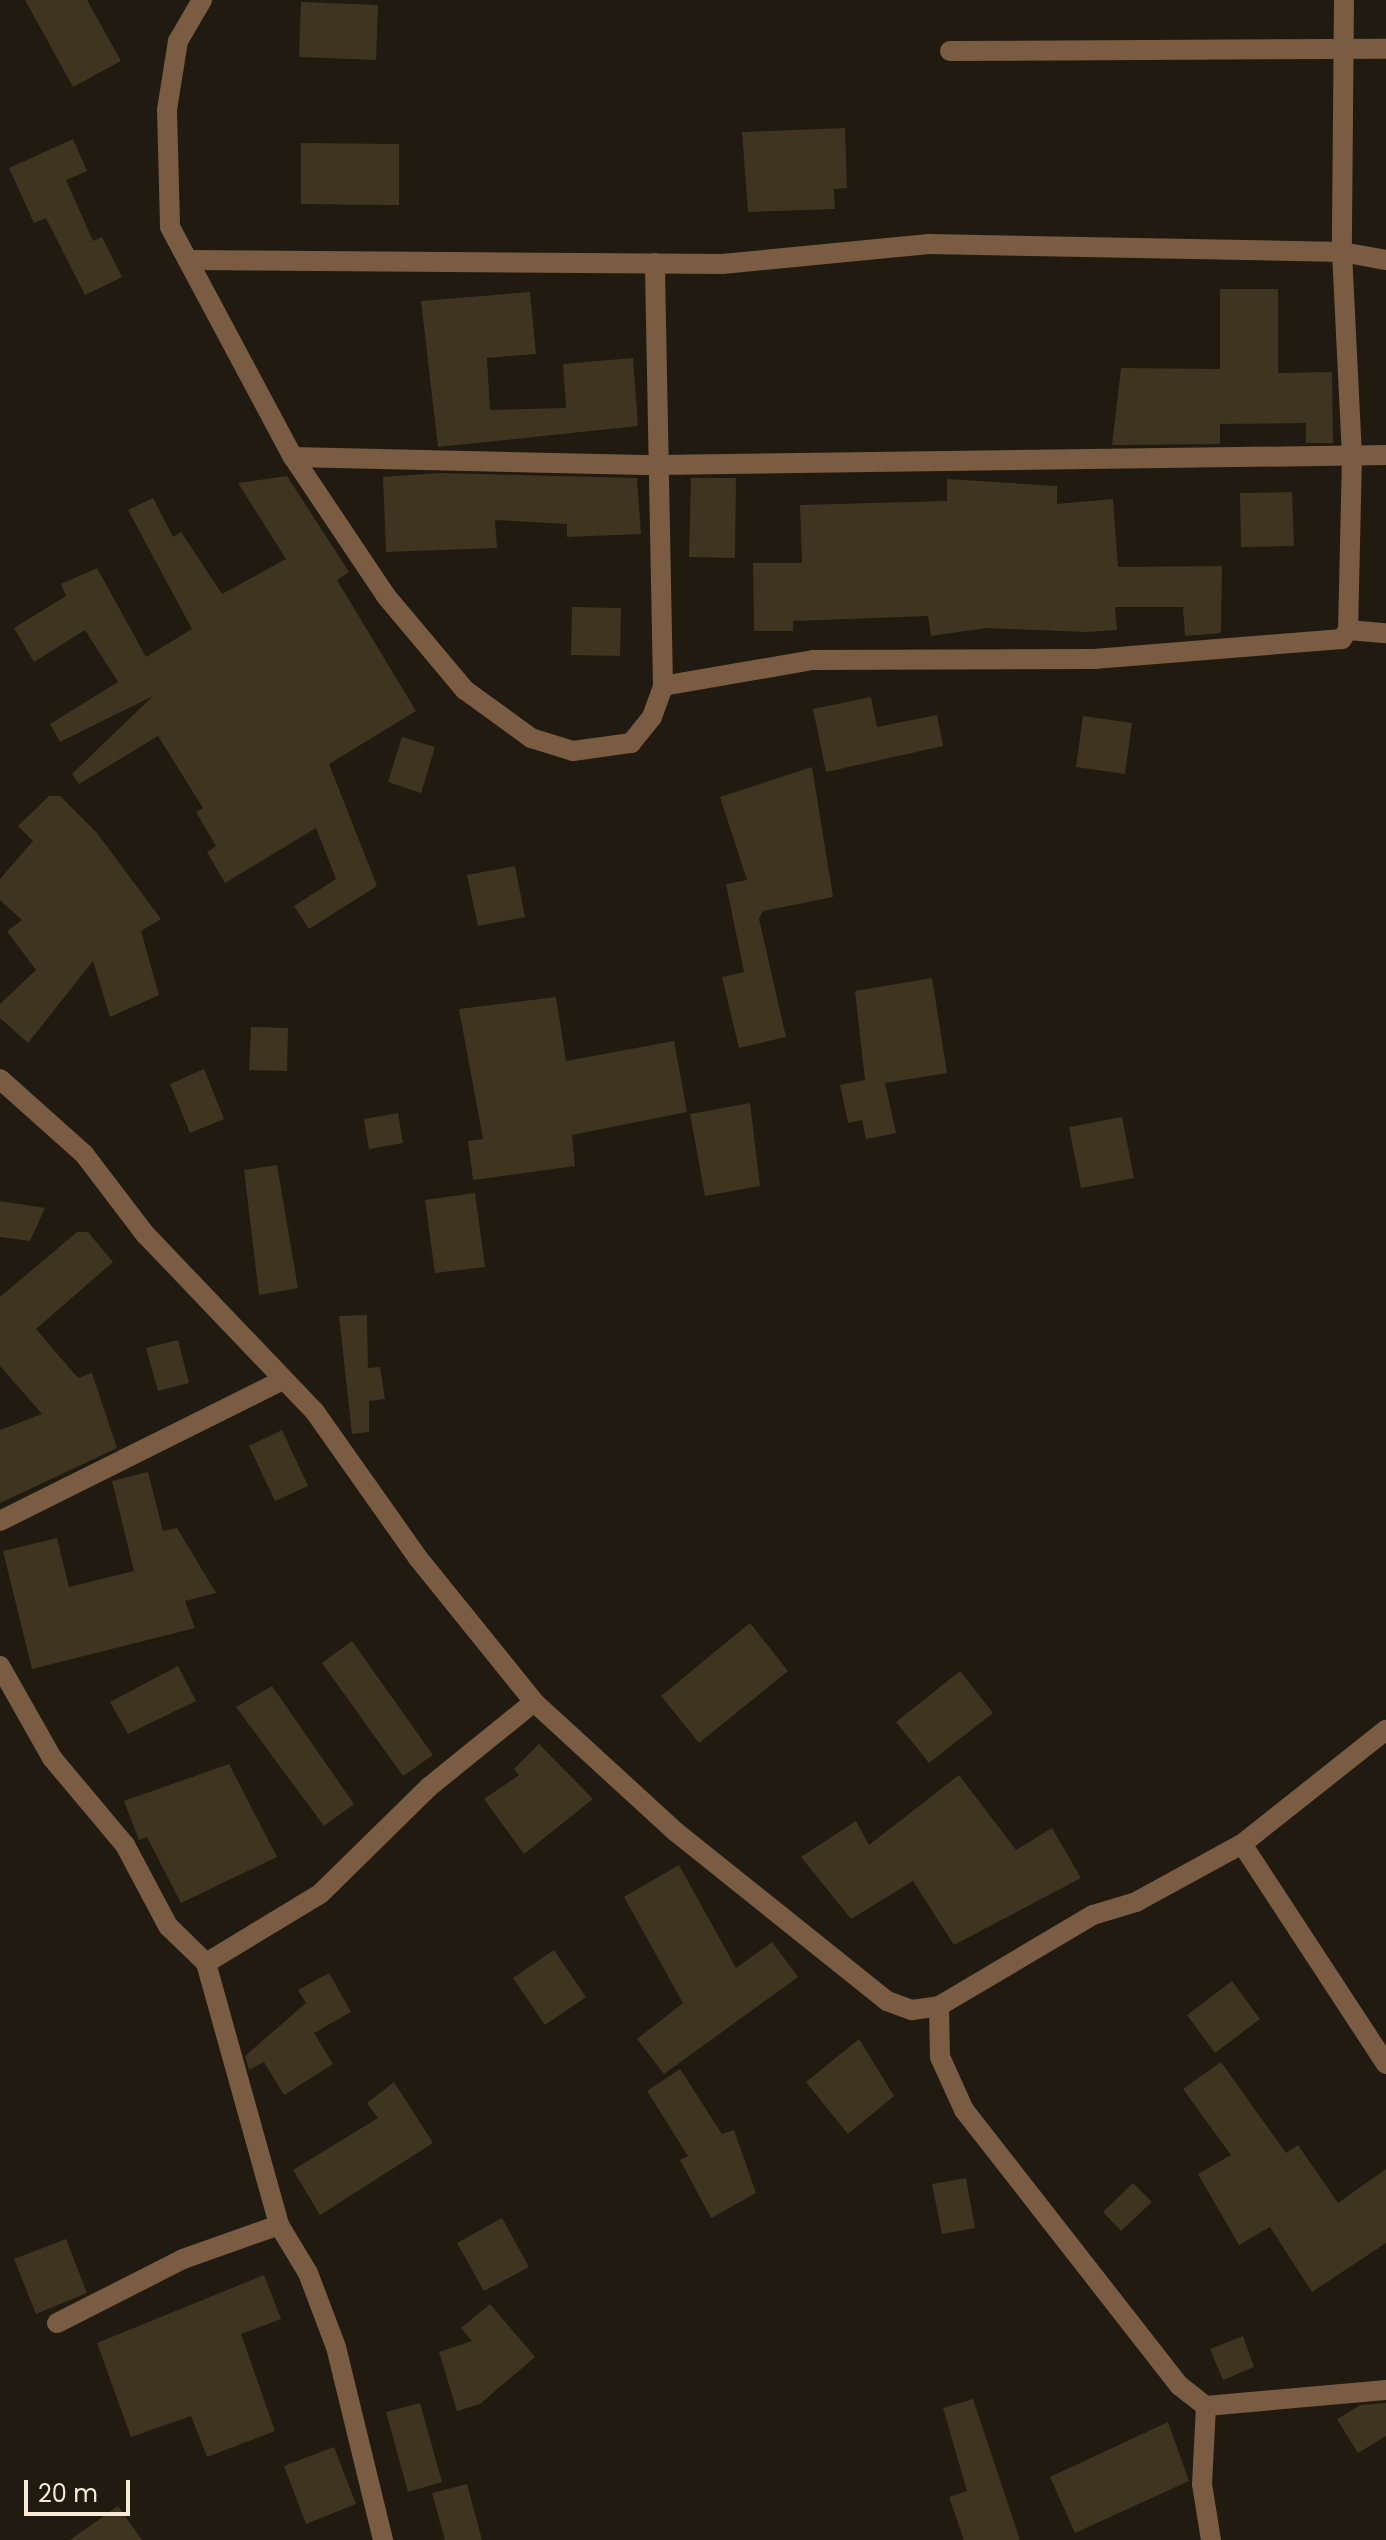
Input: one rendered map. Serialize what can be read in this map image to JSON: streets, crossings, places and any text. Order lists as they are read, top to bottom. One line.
{"scale_bar":"20 m"}
